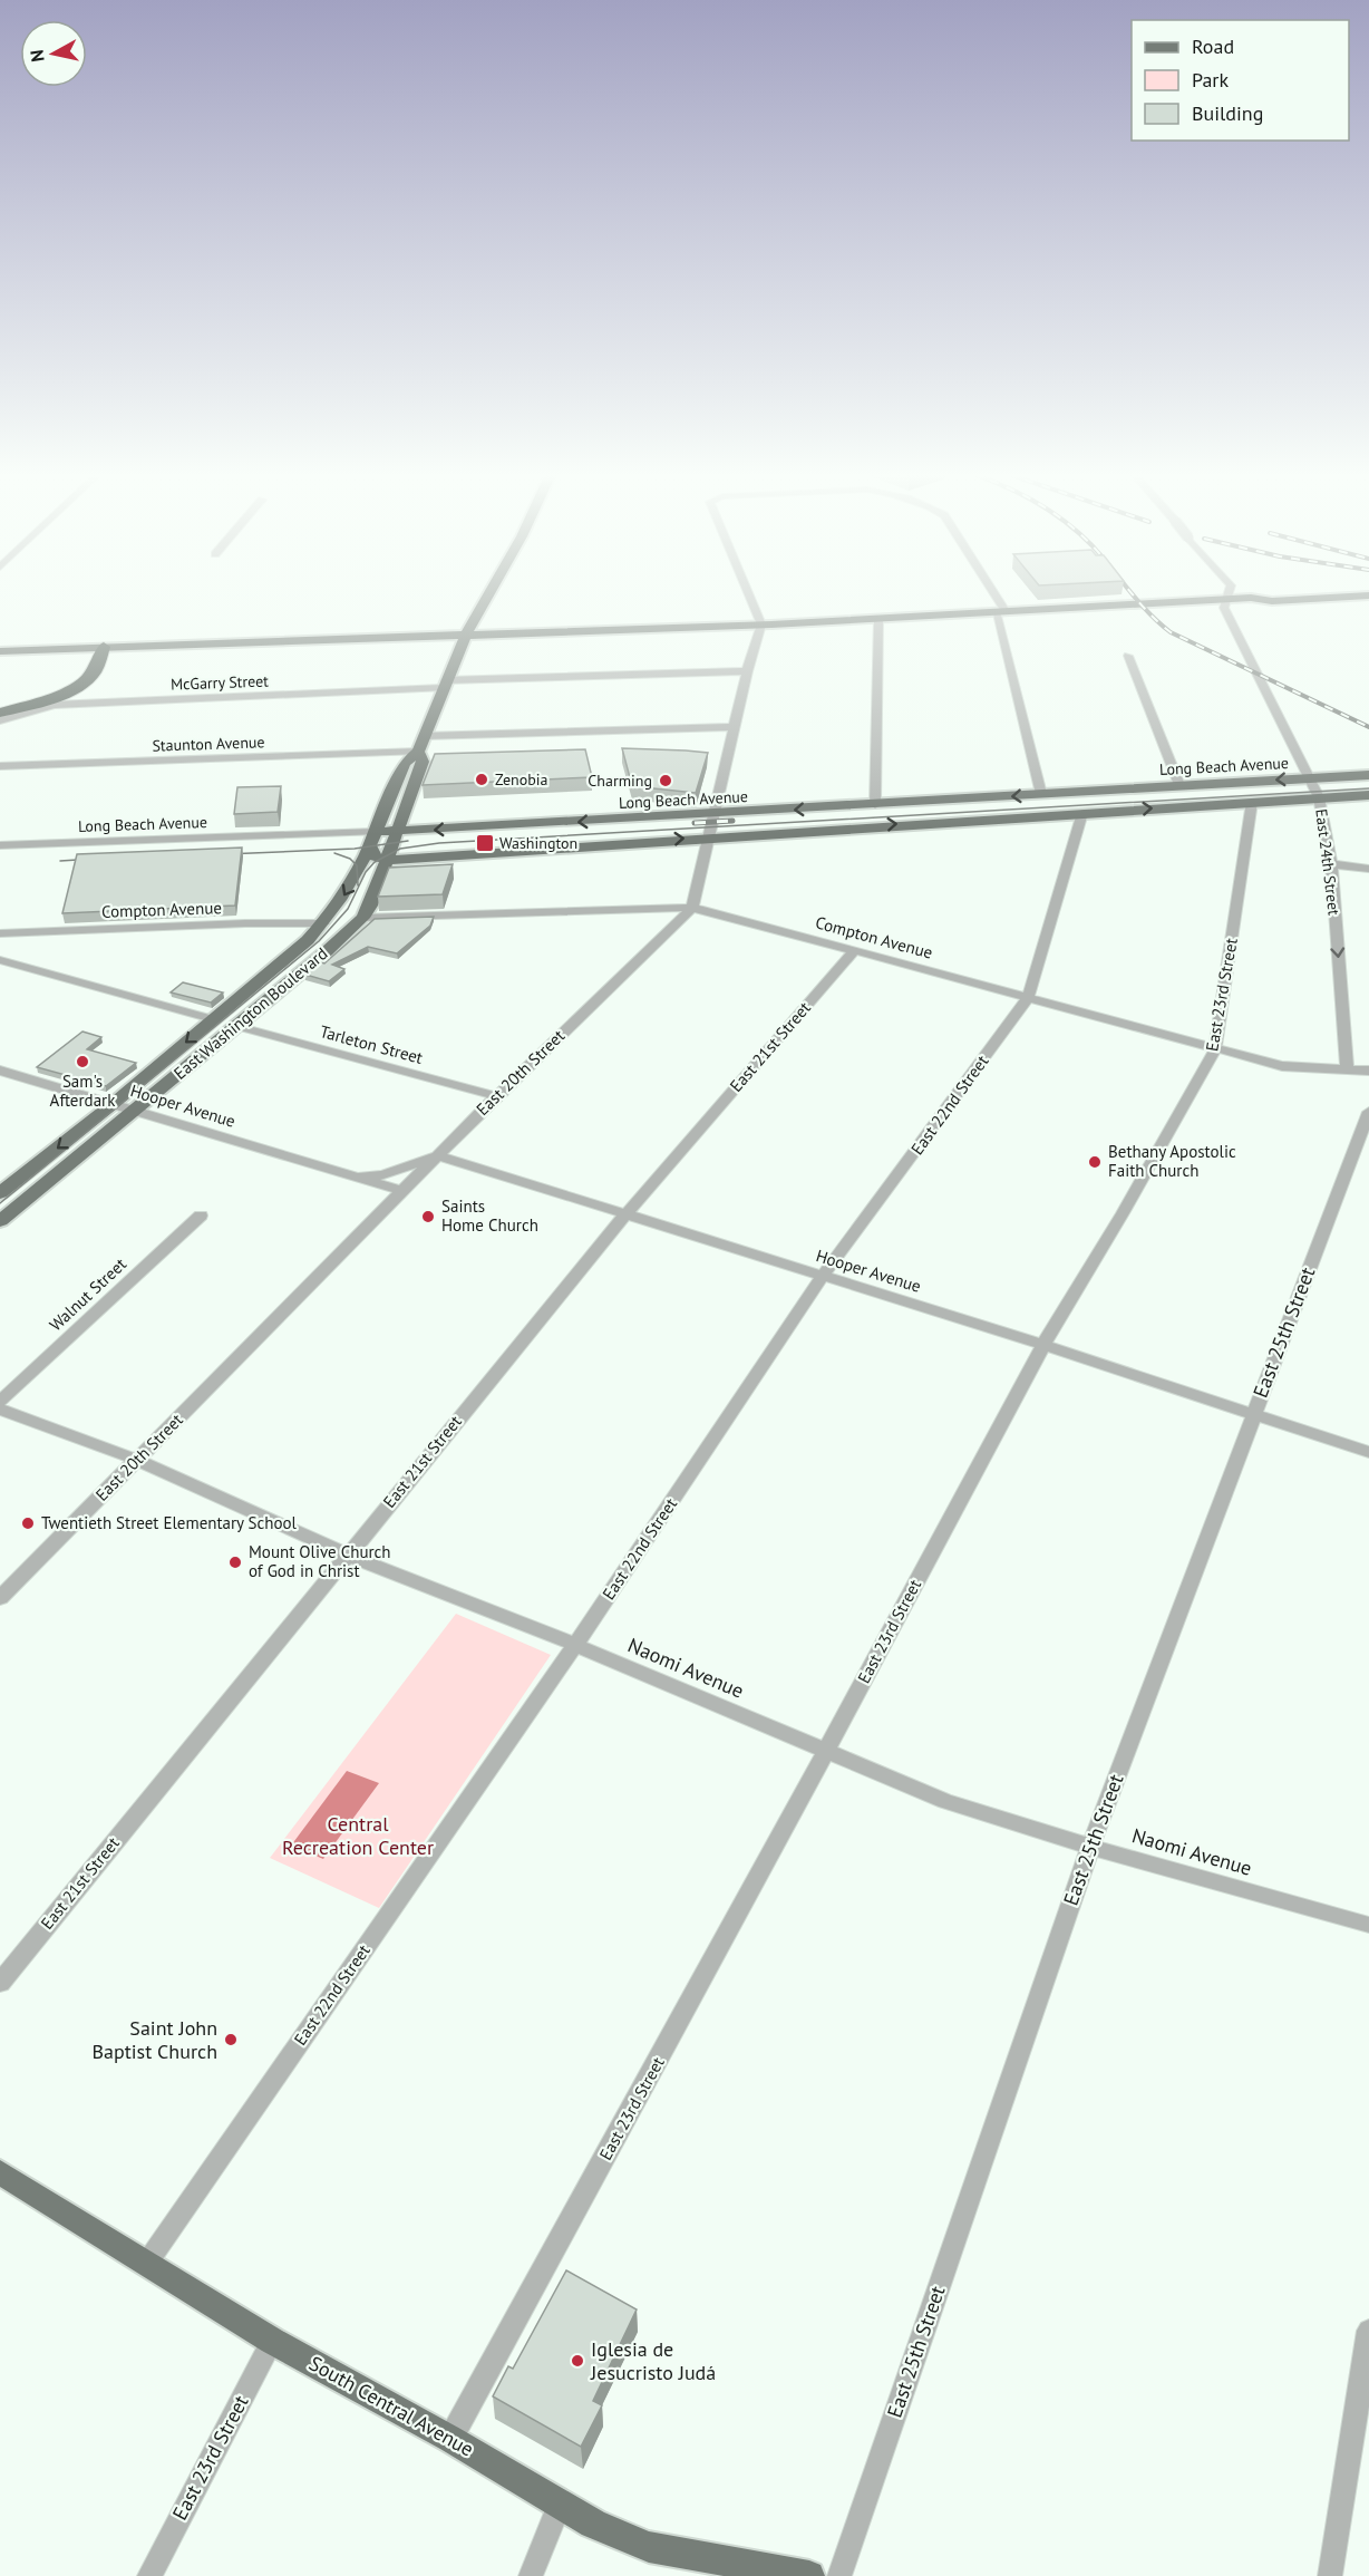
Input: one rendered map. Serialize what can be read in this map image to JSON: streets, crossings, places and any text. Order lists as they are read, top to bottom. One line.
{"streets":{"main road":["Long Beach Avenue","East Washington Boulevard","South Central Avenue"],"street":["McGarry Street","Staunton Avenue","East 24th Street","Compton Avenue","East 23rd Street","Tarleton Street","East 21st Street","East 20th Street","East 22nd Street","Hooper Avenue","Walnut Street","East 25th Street","Naomi Avenue"]},"crossings":[["McGarry Street","East Washington Boulevard"],["Staunton Avenue","East Washington Boulevard"],["Long Beach Avenue","East 24th Street"],["Long Beach Avenue","East Washington Boulevard"],["East 24th Street","Compton Avenue"],["Compton Avenue","East 23rd Street"],["Compton Avenue","East Washington Boulevard"],["Compton Avenue","East 21st Street"],["Compton Avenue","East 20th Street"],["Compton Avenue","East 22nd Street"],["East 23rd Street","Hooper Avenue"],["East 23rd Street","Naomi Avenue"],["East 23rd Street","South Central Avenue"],["East Washington Boulevard","Tarleton Street"],["East Washington Boulevard","Hooper Avenue"],["Tarleton Street","East 20th Street"],["East 21st Street","Hooper Avenue"],["East 21st Street","Naomi Avenue"],["East 20th Street","Hooper Avenue"],["East 20th Street","Naomi Avenue"],["East 22nd Street","Hooper Avenue"],["East 22nd Street","Naomi Avenue"],["East 22nd Street","South Central Avenue"],["Hooper Avenue","East 25th Street"],["East 25th Street","Naomi Avenue"]],"one_way":["East 24th Street"],"parks":["Central Recreation Center"],"places":{"other":["Zenobia","Charming","Sam's Afterdark","Bethany Apostolic Faith Church","Saints Home Church","Twentieth Street Elementary School","Mount Olive Church of God in Christ","Saint John Baptist Church","Iglesia de Jesucristo Judá"],"transit":["Washington"]},"legend":["Road","Park","Building"],"north":"left"}
